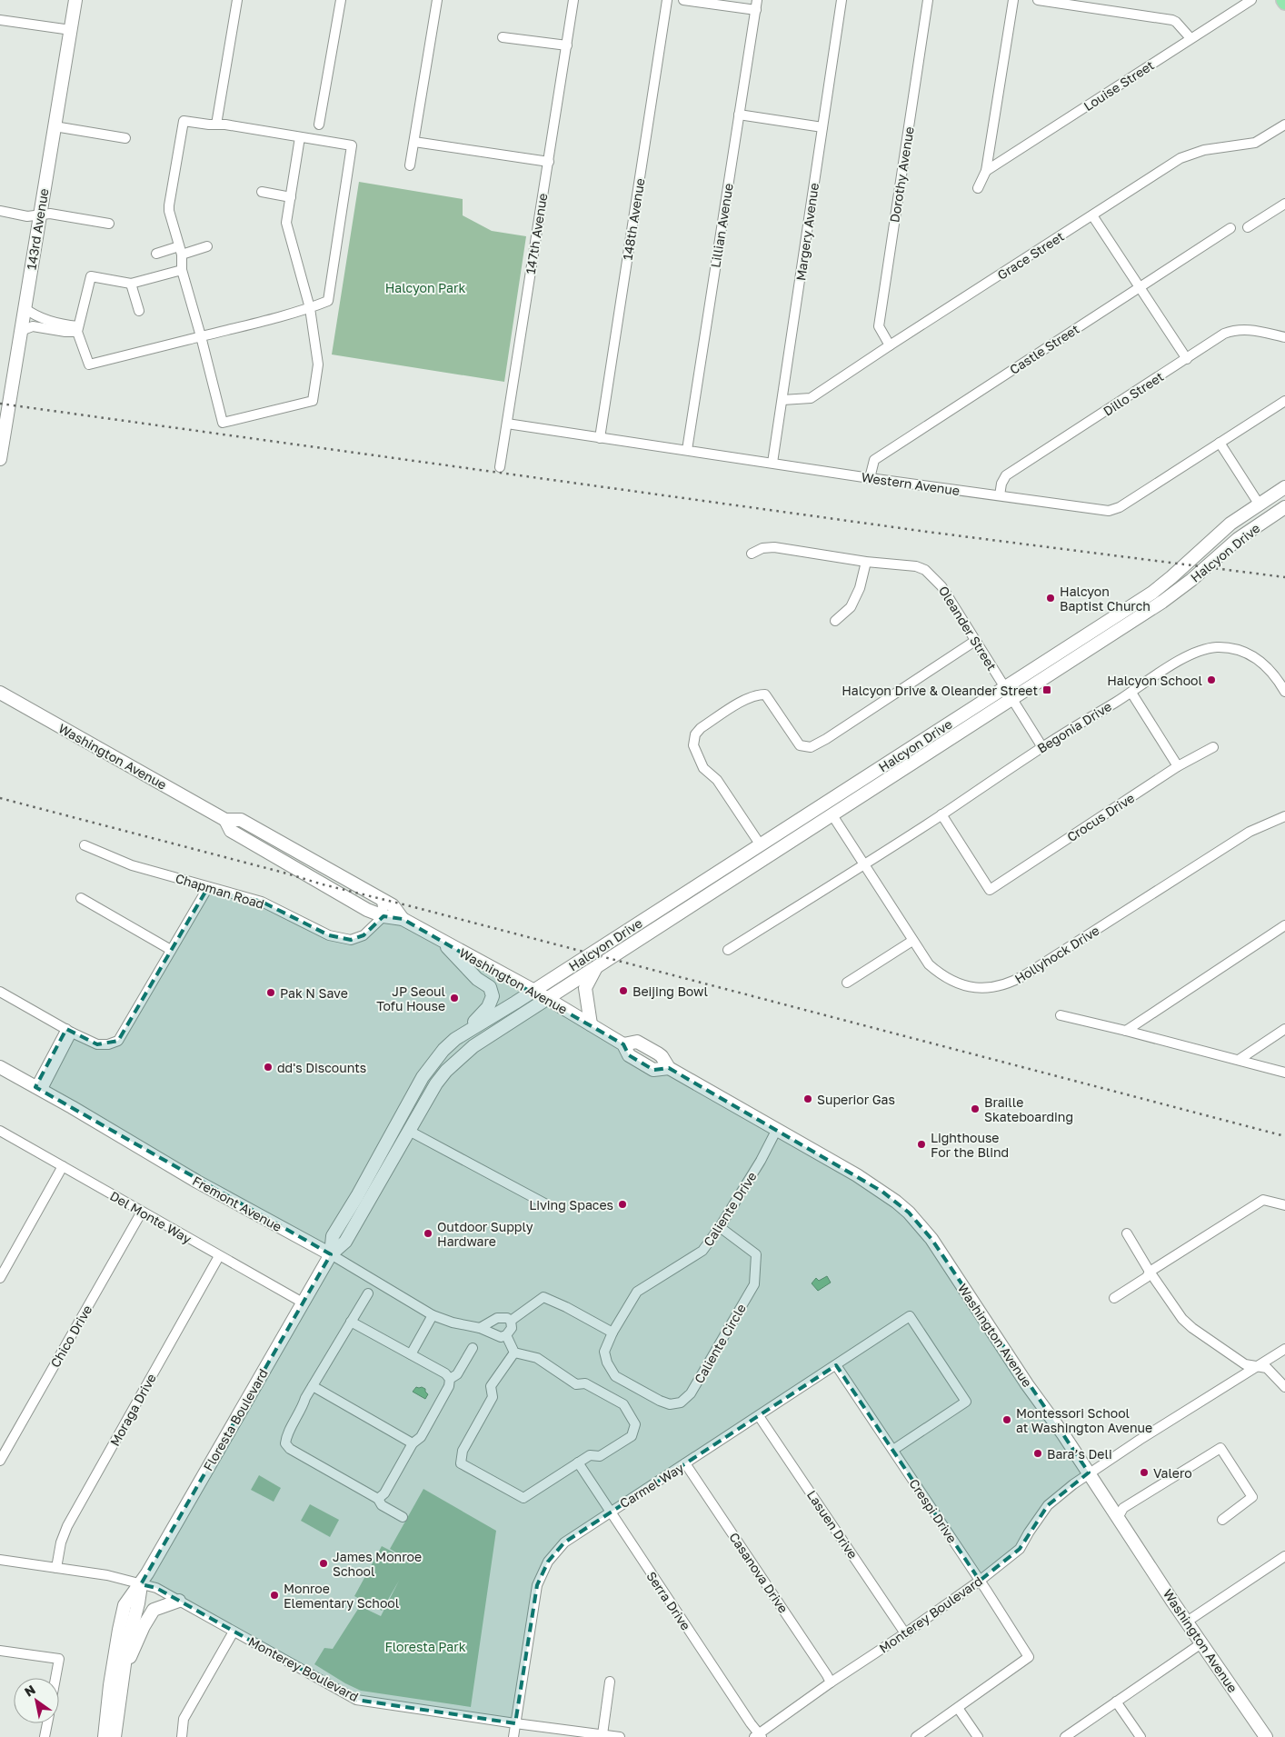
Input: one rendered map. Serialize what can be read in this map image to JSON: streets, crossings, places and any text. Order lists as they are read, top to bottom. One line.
{"streets":{"main road":["143rd Avenue","Halcyon Drive","Washington Avenue","Fremont Avenue","Floresta Boulevard"],"street":["Louise Street","Dorothy Avenue","148th Avenue","Lillian Avenue","Margery Avenue","147th Avenue","Grace Street","Castle Street","Dillo Street","Western Avenue","Oleander Street","Begonia Drive","Crocus Drive","Chapman Road","Hollyhock Drive","Caliente Drive","Del Monte Way","Chico Drive","Caliente Circle","Moraga Drive","Carmel Way","Crespi Drive","Lasuen Drive","Casanova Drive","Serra Drive","Monterey Boulevard"]},"crossings":[["Dorothy Avenue","Grace Street"],["148th Avenue","Western Avenue"],["Lillian Avenue","Western Avenue"],["Margery Avenue","Grace Street"],["Margery Avenue","Western Avenue"],["147th Avenue","Western Avenue"],["Castle Street","Western Avenue"],["Dillo Street","Western Avenue"],["Halcyon Drive","Oleander Street"],["Halcyon Drive","Washington Avenue"],["Halcyon Drive","Hollyhock Drive"],["Halcyon Drive","Floresta Boulevard"],["Oleander Street","Begonia Drive"],["Begonia Drive","Crocus Drive"],["Begonia Drive","Hollyhock Drive"],["Washington Avenue","Chapman Road"],["Washington Avenue","Caliente Drive"],["Washington Avenue","Floresta Boulevard"],["Washington Avenue","Monterey Boulevard"],["Fremont Avenue","Floresta Boulevard"],["Caliente Drive","Caliente Circle"],["Del Monte Way","Chico Drive"],["Del Monte Way","Moraga Drive"],["Del Monte Way","Floresta Boulevard"],["Moraga Drive","Monterey Boulevard"],["Floresta Boulevard","Monterey Boulevard"],["Carmel Way","Crespi Drive"],["Carmel Way","Lasuen Drive"],["Carmel Way","Casanova Drive"],["Carmel Way","Serra Drive"],["Carmel Way","Monterey Boulevard"],["Crespi Drive","Monterey Boulevard"],["Lasuen Drive","Monterey Boulevard"],["Casanova Drive","Monterey Boulevard"],["Serra Drive","Monterey Boulevard"]],"parks":["Halcyon Park","Floresta Park"],"places":{"other":["Halcyon Baptist Church","Halcyon School","Beijing Bowl","Pak N Save","JP Seoul Tofu House","dd's Discounts","Superior Gas","Braille Skateboarding","Lighthouse For the Blind","Living Spaces","Outdoor Supply Hardware","Montessori School at Washington Avenue","Bara’s Deli","Valero","James Monroe School","Monroe Elementary School"],"transit":["Halcyon Drive & Oleander Street"]},"north":"top left"}
